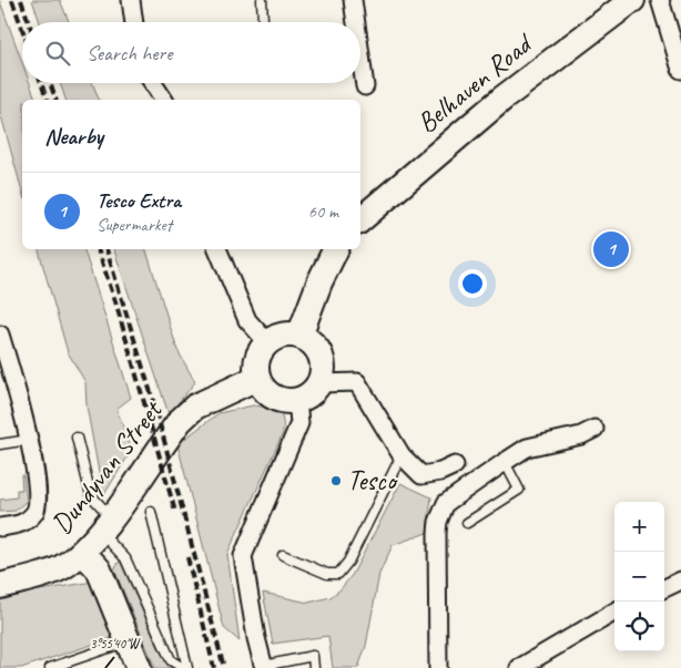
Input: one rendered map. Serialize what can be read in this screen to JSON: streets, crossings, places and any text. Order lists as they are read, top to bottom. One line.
{"streets":{"street":["Belhaven Road","Dundyvan Street"]},"places":["Tesco"],"page":{"search":"Search here","heading":"Nearby","list":[{"mark":"1","name":"Tesco Extra","note":"Supermarket","value":"60 m"}],"pins":"1","map_buttons":["+","−"]},"coordinates":["3°55'40\"W"]}
